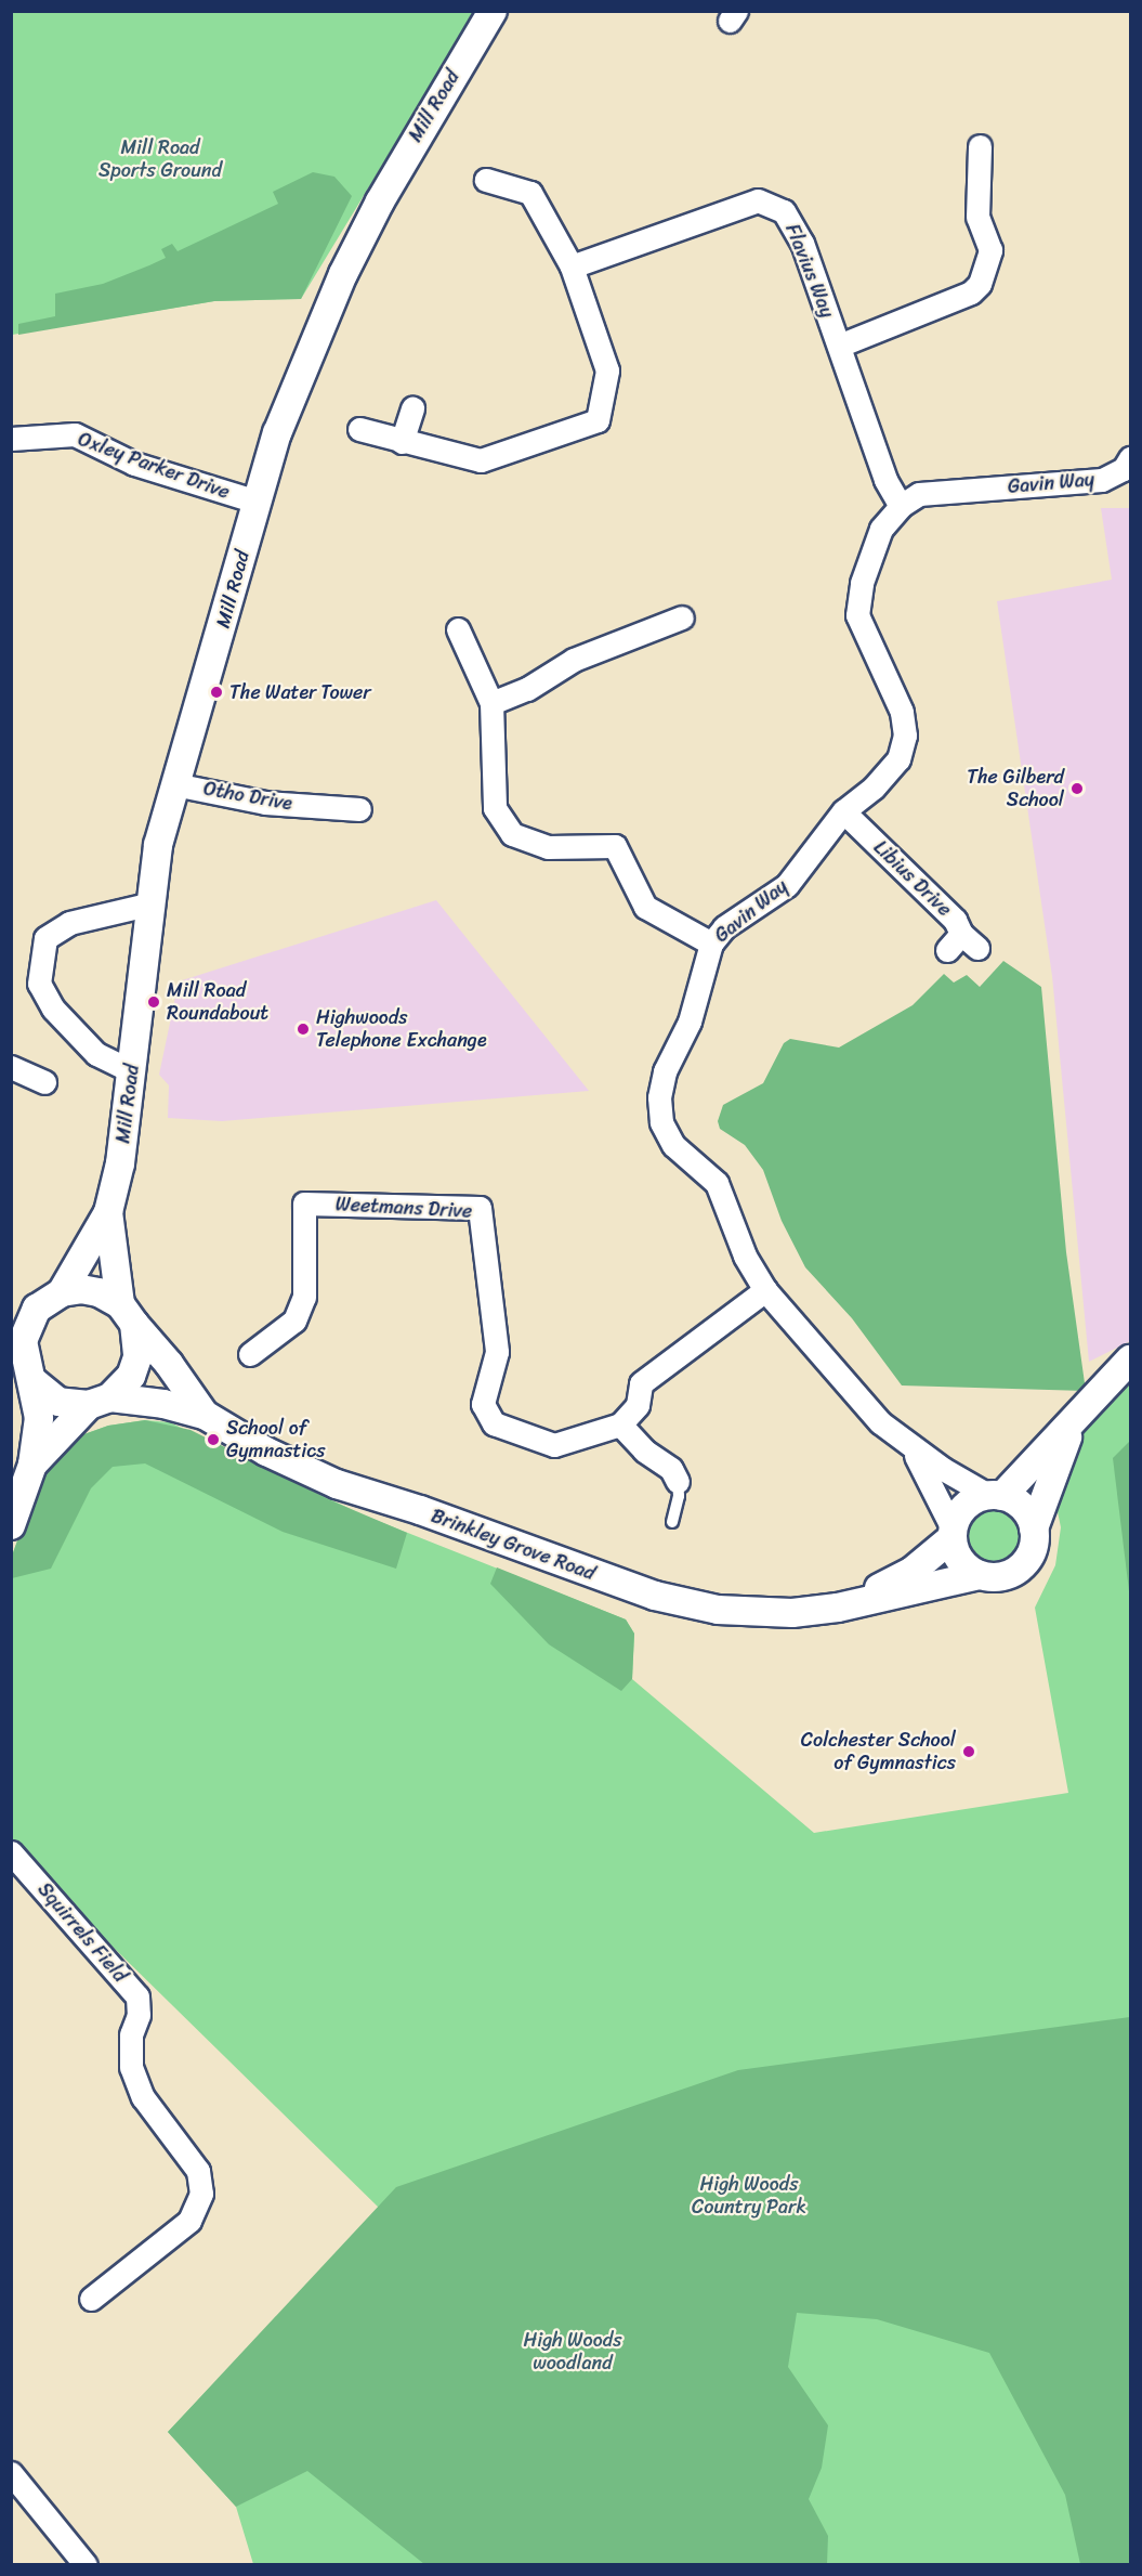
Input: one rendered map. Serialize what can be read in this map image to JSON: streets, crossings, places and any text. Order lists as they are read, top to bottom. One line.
{"streets":{"street":["Mill Road","Flavius Way","Oxley Parker Drive","Gavin Way","Otho Drive","Libius Drive","Weetmans Drive","Brinkley Grove Road","Squirrels Field"]},"crossings":[["Mill Road","Oxley Parker Drive"],["Mill Road","Otho Drive"],["Mill Road","Brinkley Grove Road"],["Flavius Way","Gavin Way"],["Gavin Way","Libius Drive"],["Gavin Way","Brinkley Grove Road"]],"parks":["Mill Road Sports Ground","High Woods Country Park","High Woods woodland"],"places":["The Water Tower","The Gilberd School","Mill Road Roundabout","Highwoods Telephone Exchange","School of Gymnastics","Colchester School of Gymnastics"]}
